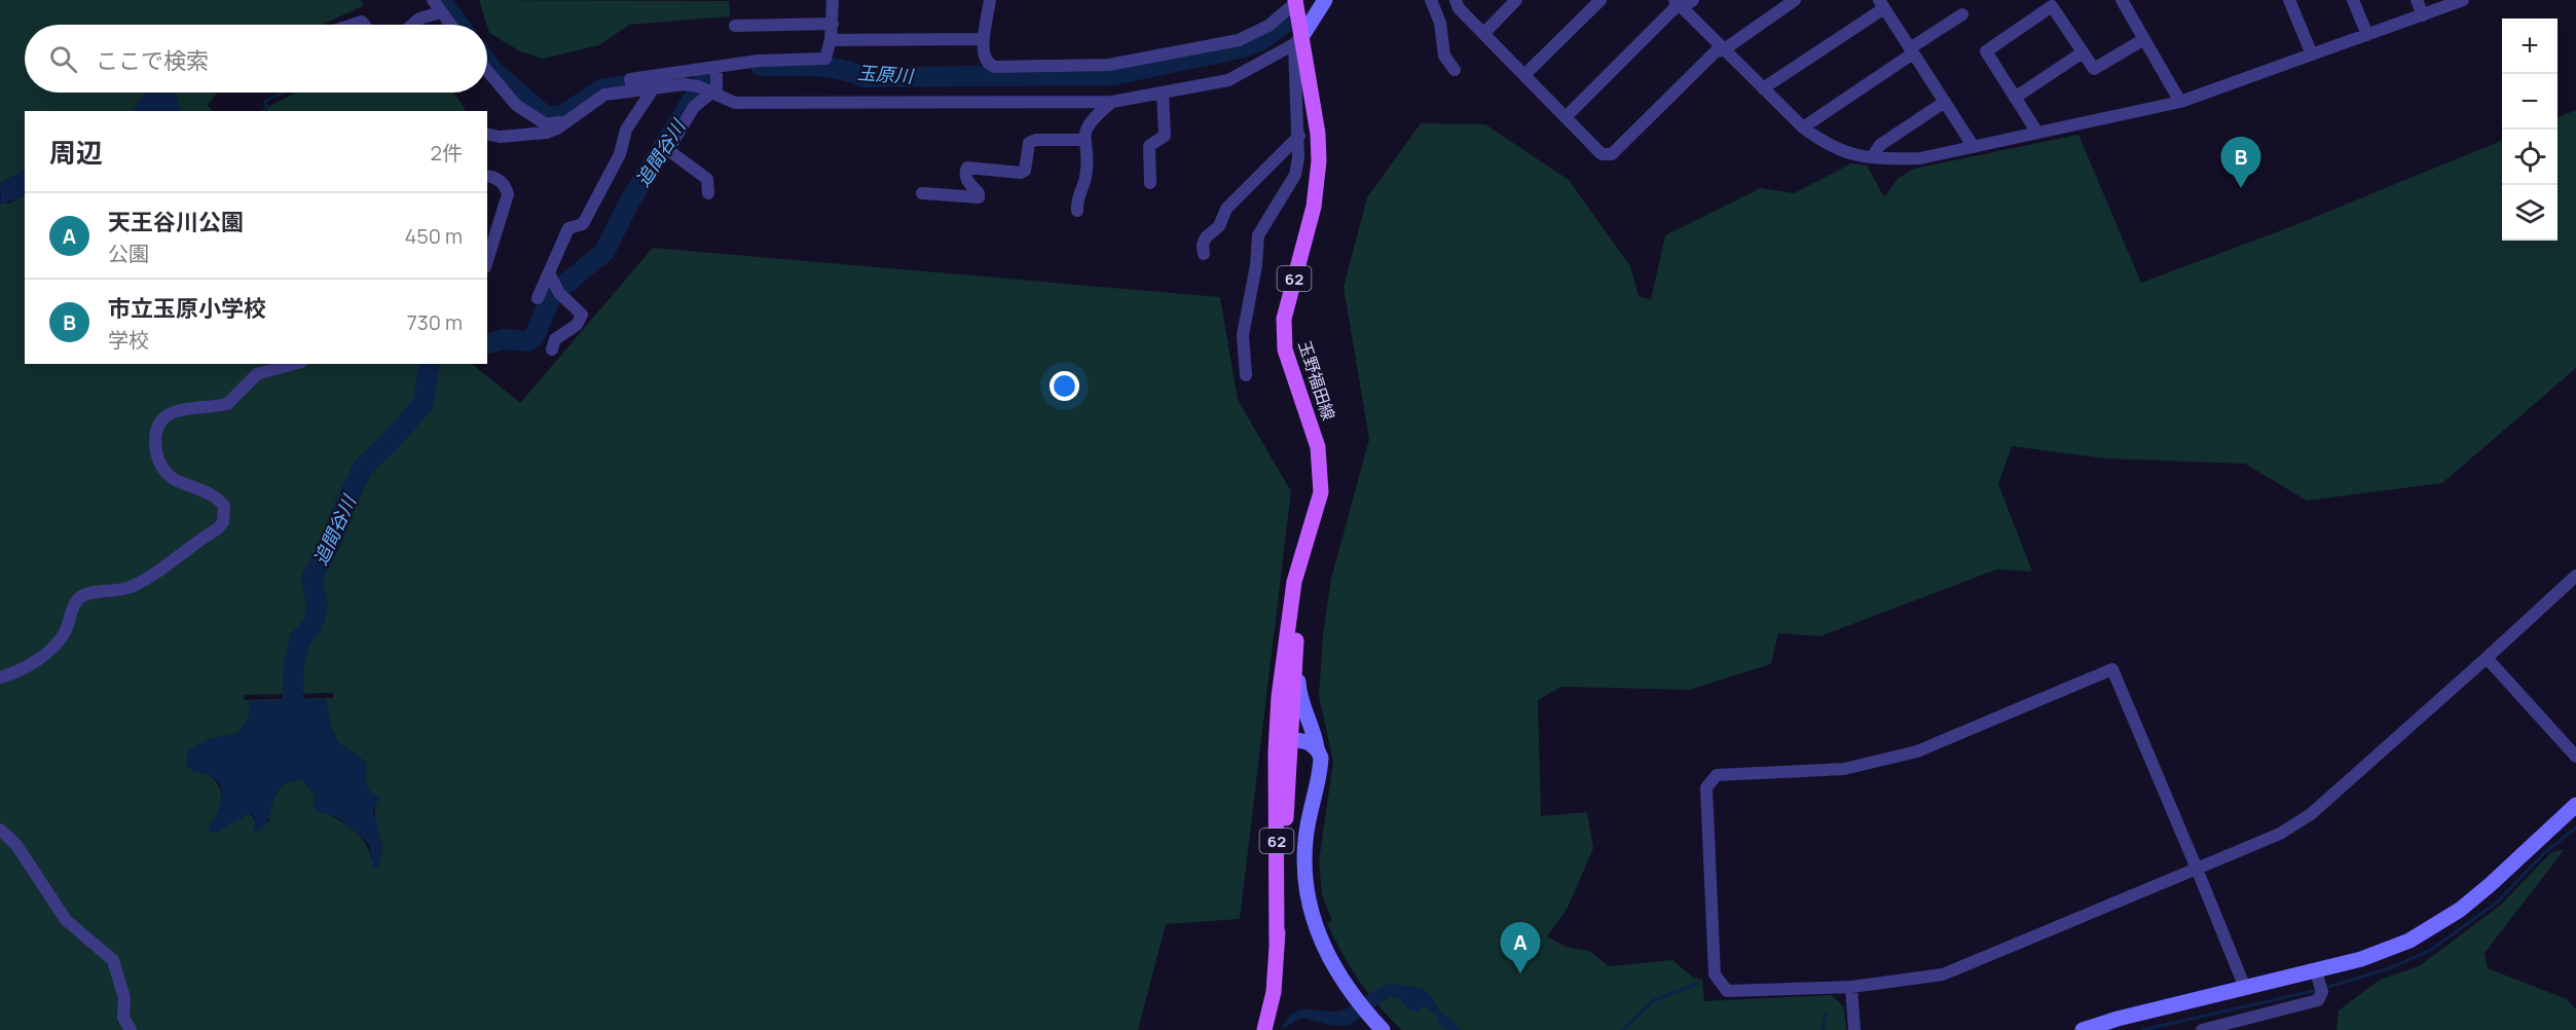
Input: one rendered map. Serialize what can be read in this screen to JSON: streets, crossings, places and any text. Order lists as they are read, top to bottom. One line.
{"streets":{"main road":["62","玉野福田線"]},"water":["玉原川","追間谷川"],"page":{"map_buttons":["+","−"],"search":"ここで検索","heading":["周辺","2件"],"pins":["B","A"],"list":[{"mark":"A","name":"天王谷川公園","note":"公園","value":"450 m"},{"mark":"B","name":"市立玉原小学校","note":"学校","value":"730 m"}]}}
